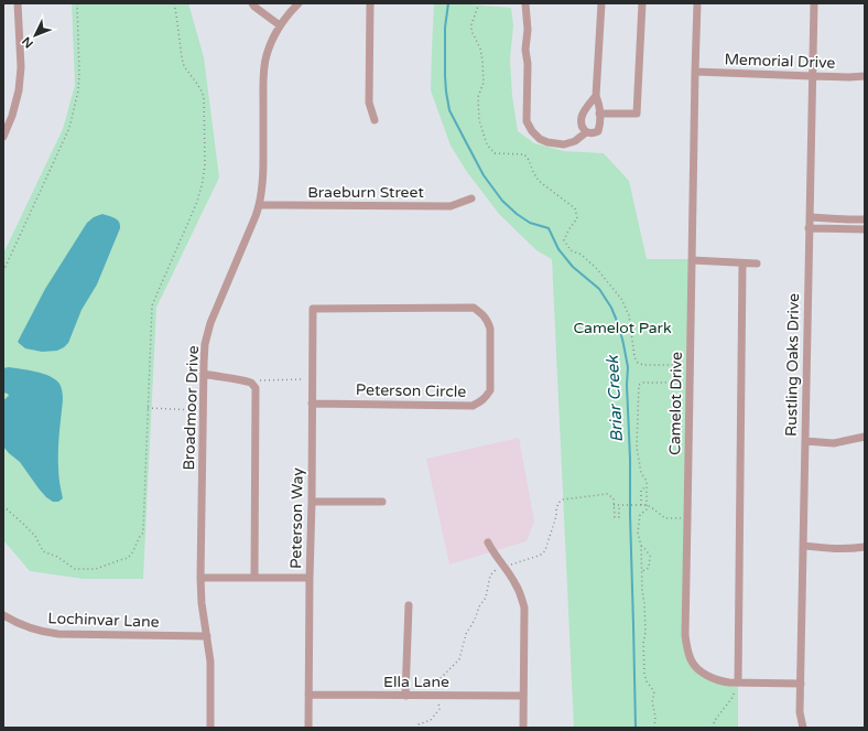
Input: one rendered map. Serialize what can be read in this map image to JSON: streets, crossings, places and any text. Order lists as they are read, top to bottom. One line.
{"streets":{"street":["Memorial Drive","Braeburn Street","Rustling Oaks Drive","Peterson Circle","Camelot Drive","Broadmoor Drive","Peterson Way","Lochinvar Lane","Ella Lane"]},"crossings":[["Memorial Drive","Rustling Oaks Drive"],["Memorial Drive","Camelot Drive"],["Braeburn Street","Broadmoor Drive"],["Rustling Oaks Drive","Camelot Drive"],["Peterson Circle","Peterson Way"],["Broadmoor Drive","Lochinvar Lane"],["Peterson Way","Ella Lane"]],"water":["Briar Creek"],"parks":["Camelot Park"],"north":"bottom left"}
